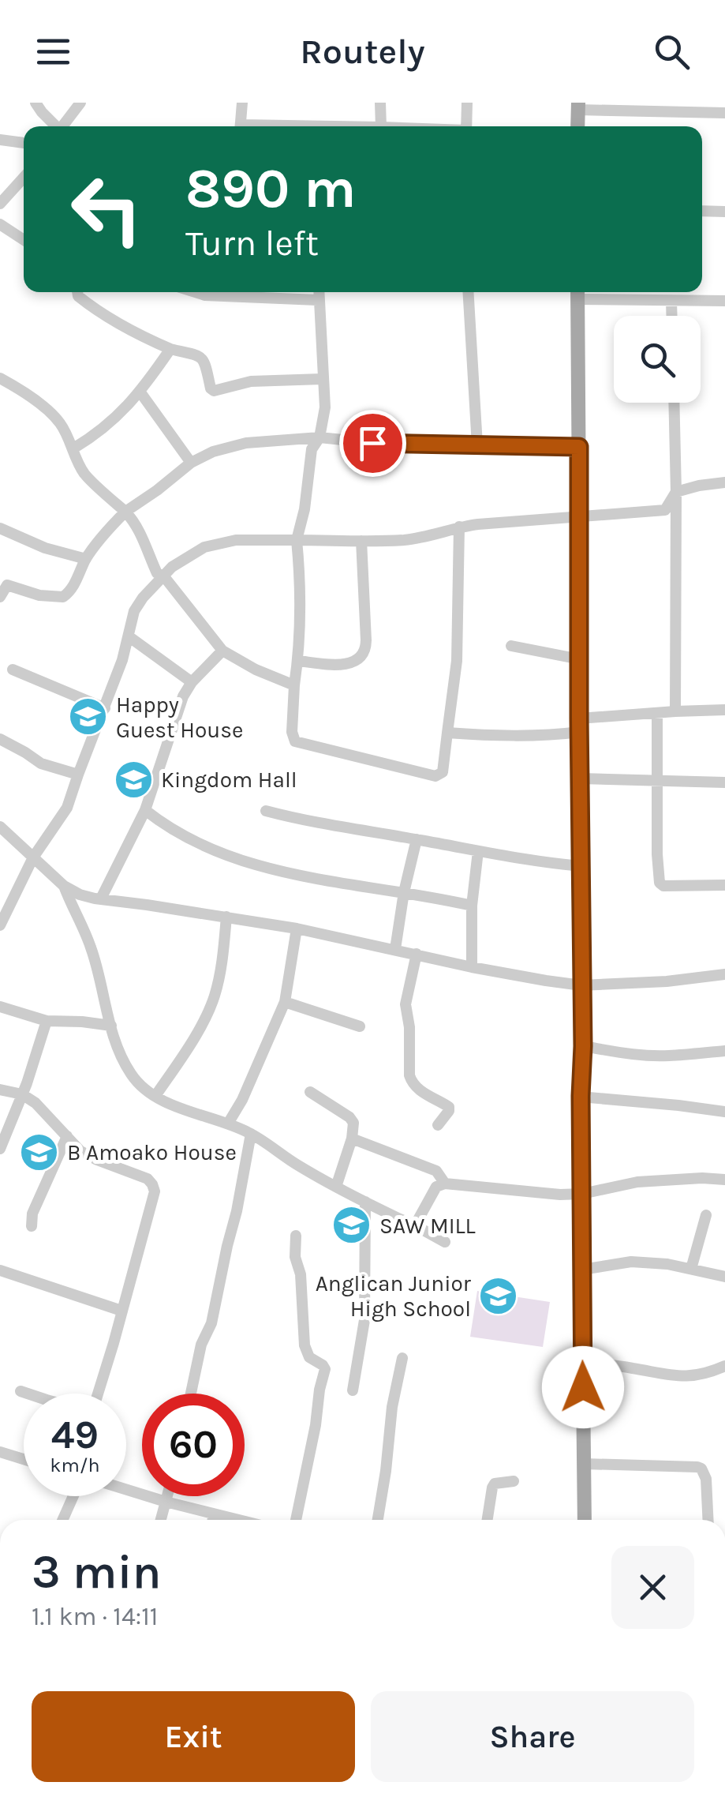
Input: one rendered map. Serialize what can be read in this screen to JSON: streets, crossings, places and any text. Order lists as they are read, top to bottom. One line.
{"places":{"school or university":["Happy Guest House","Kingdom Hall","B Amoako House","SAW MILL","Anglican Junior High School"]},"page":{"header":"Routely","turn":["890 m","Turn left"],"speed":"49 km/h","limit":"60","heading":["3 min","1.1 km · 14:11"],"buttons":["Exit","Share"]}}
